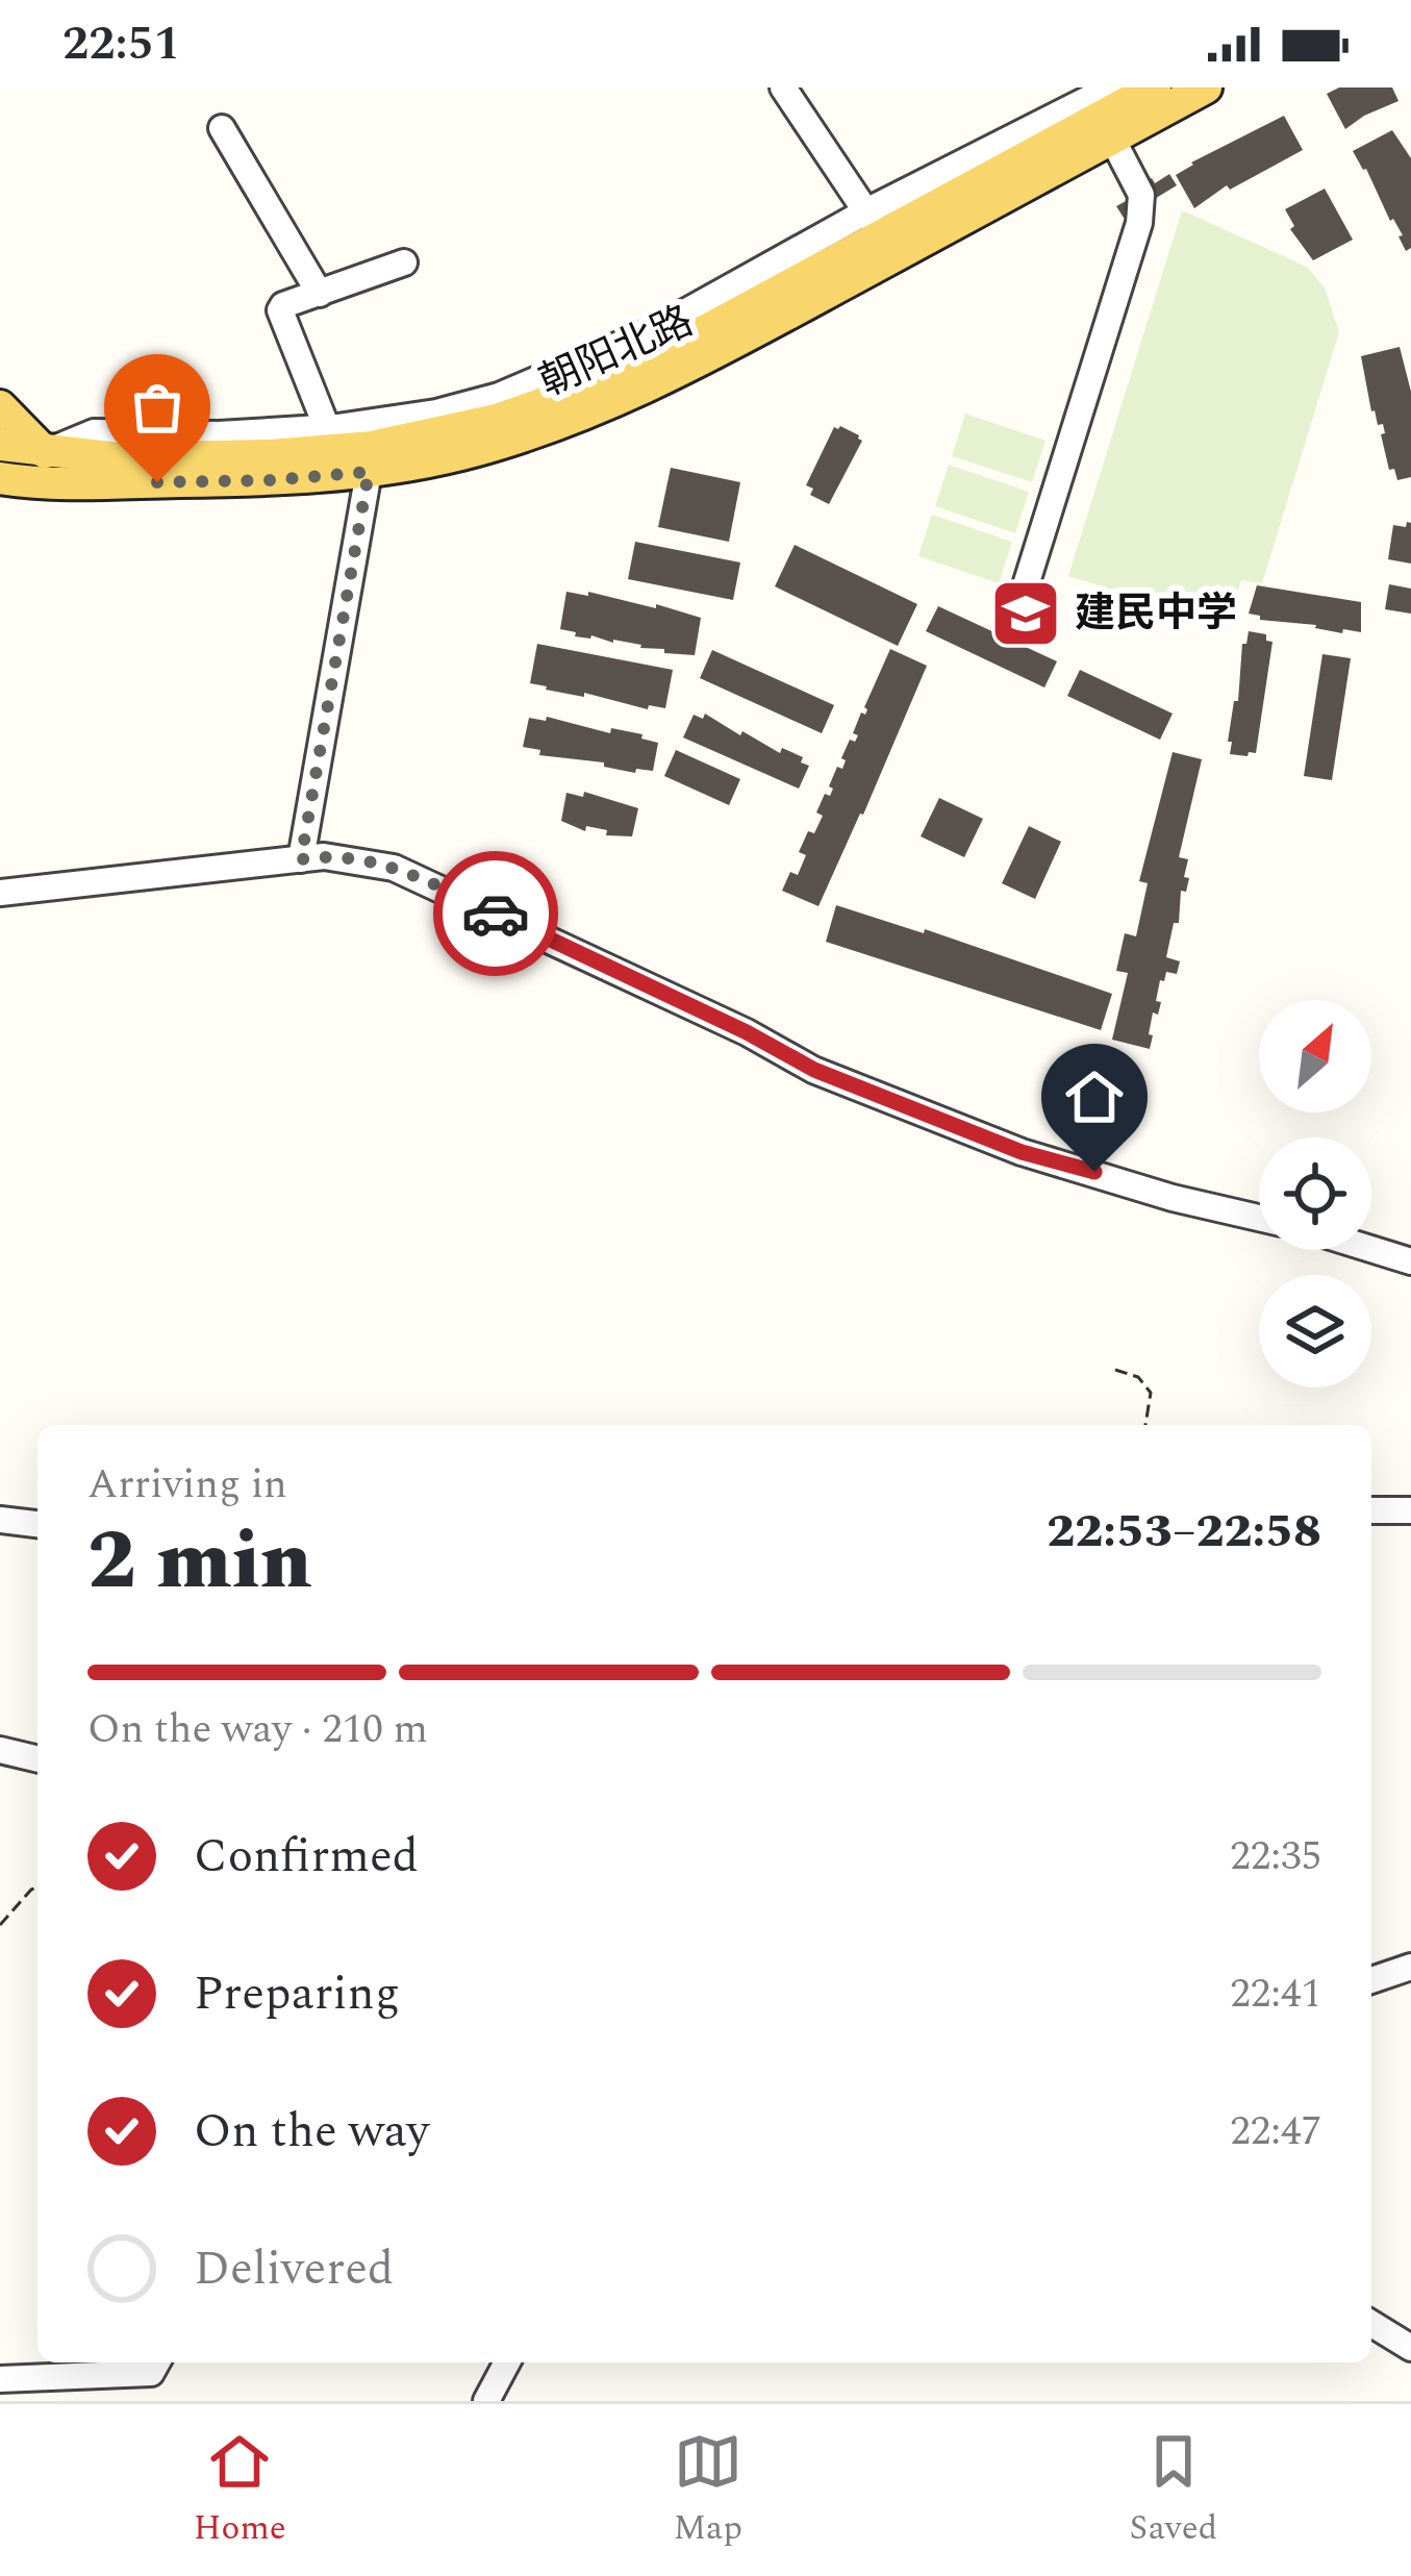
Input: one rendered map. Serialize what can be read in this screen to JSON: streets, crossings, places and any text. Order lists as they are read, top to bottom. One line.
{"streets":{"main road":["朝阳北路"]},"places":{"school or university":["建民中学"]},"north":"top right","page":{"status":"22:51","heading":["2 min","Arriving in","22:53–22:58"],"bar":"On the way · 210 m","list":[["Confirmed","22:35"],["Preparing","22:41"],["On the way","22:47"],"Delivered"],"tabs":["Home","Map","Saved"]}}
